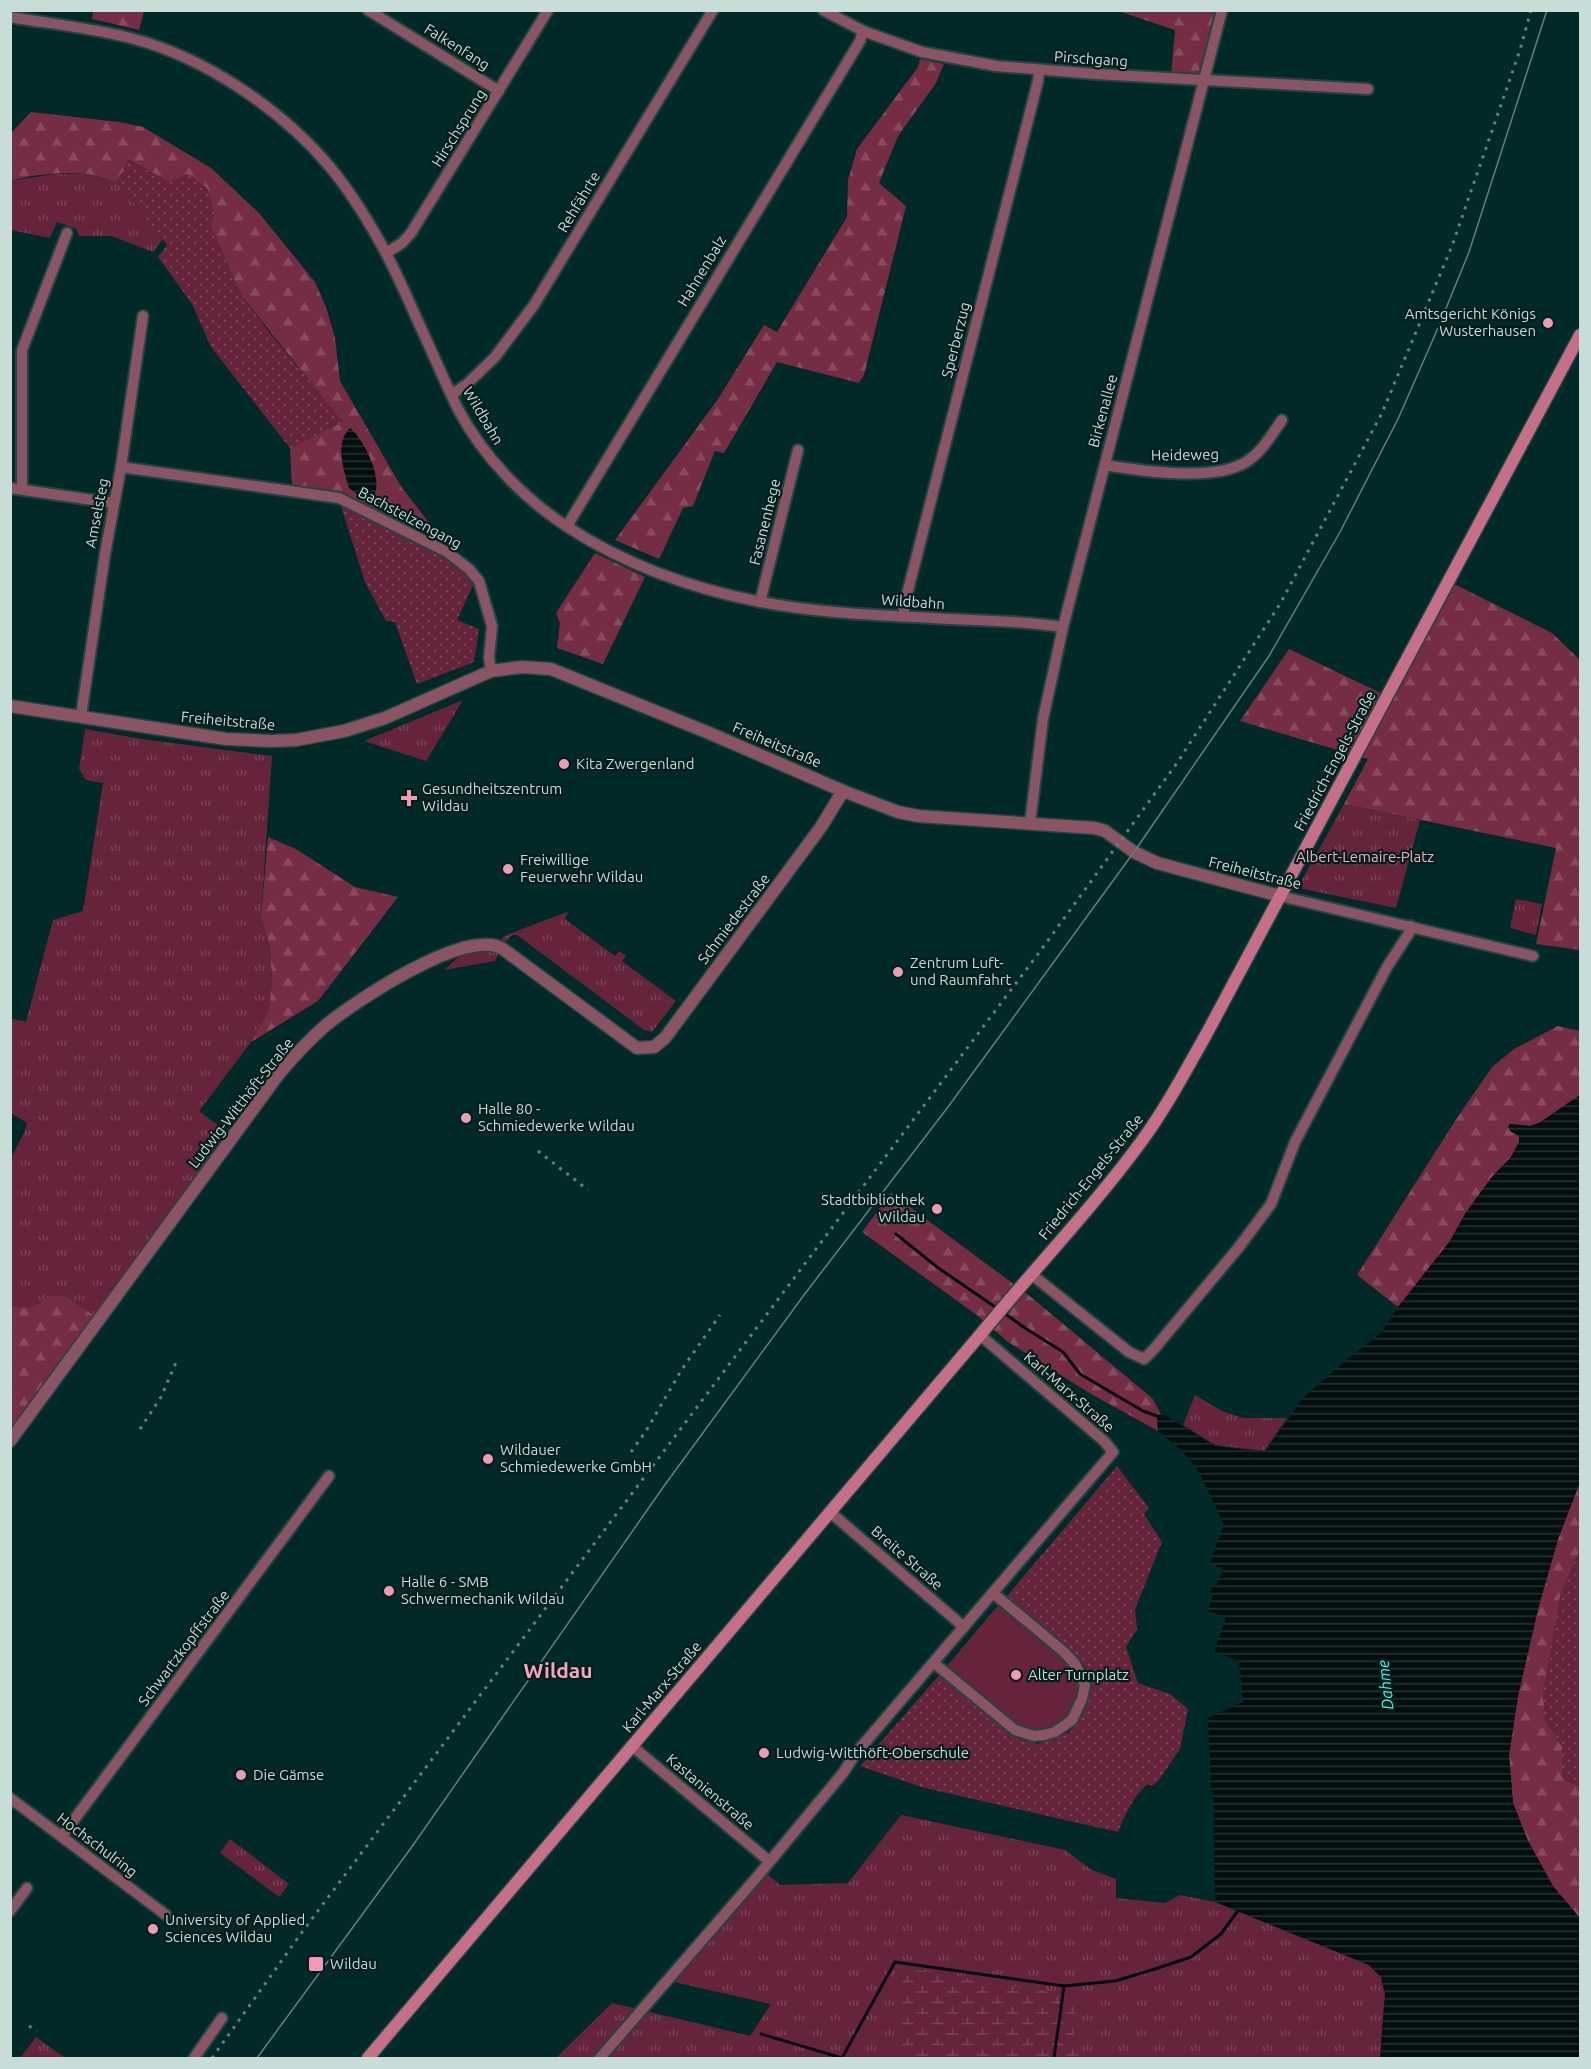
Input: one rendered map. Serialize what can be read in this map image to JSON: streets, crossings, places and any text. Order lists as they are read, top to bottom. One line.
{"streets":{"main road":["Friedrich-Engels-Straße","Karl-Marx-Straße"],"street":["Falkenfang","Pirschgang","Hirschsprung","Rehfährte","Hahnenbalz","Sperberzug","Birkenallee","Wildbahn","Heideweg","Amselsteg","Bachstelzengang","Fasanenhege","Freiheitstraße","Schmiedestraße","Ludwig-Witthöft-Straße","Breite Straße","Schwartzkopffstraße","Kastanienstraße","Hochschulring"]},"crossings":[["Falkenfang","Hirschsprung"],["Pirschgang","Hahnenbalz"],["Pirschgang","Sperberzug"],["Pirschgang","Birkenallee"],["Hirschsprung","Wildbahn"],["Rehfährte","Wildbahn"],["Hahnenbalz","Wildbahn"],["Sperberzug","Wildbahn"],["Birkenallee","Wildbahn"],["Birkenallee","Heideweg"],["Birkenallee","Freiheitstraße"],["Wildbahn","Fasanenhege"],["Amselsteg","Bachstelzengang"],["Amselsteg","Freiheitstraße"],["Bachstelzengang","Freiheitstraße"],["Freiheitstraße","Friedrich-Engels-Straße"],["Freiheitstraße","Schmiedestraße"],["Friedrich-Engels-Straße","Karl-Marx-Straße"],["Schmiedestraße","Ludwig-Witthöft-Straße"],["Karl-Marx-Straße","Breite Straße"],["Karl-Marx-Straße","Kastanienstraße"],["Schwartzkopffstraße","Hochschulring"]],"districts":["Wildau"],"water":["Dahme"],"parks":["Albert-Lemaire-Platz"],"places":{"other":["Amtsgericht Königs Wusterhausen","Kita Zwergenland","Freiwillige Feuerwehr Wildau","Zentrum Luft- und Raumfahrt","Halle 80 - Schmiedewerke Wildau","Stadtbibliothek Wildau","Wildauer Schmiedewerke GmbH","Halle 6 - SMB Schwermechanik Wildau","Alter Turnplatz","Ludwig-Witthöft-Oberschule","Die Gämse","University of Applied Sciences Wildau"],"health":["Gesundheitszentrum Wildau"],"transit":["Wildau"]}}
